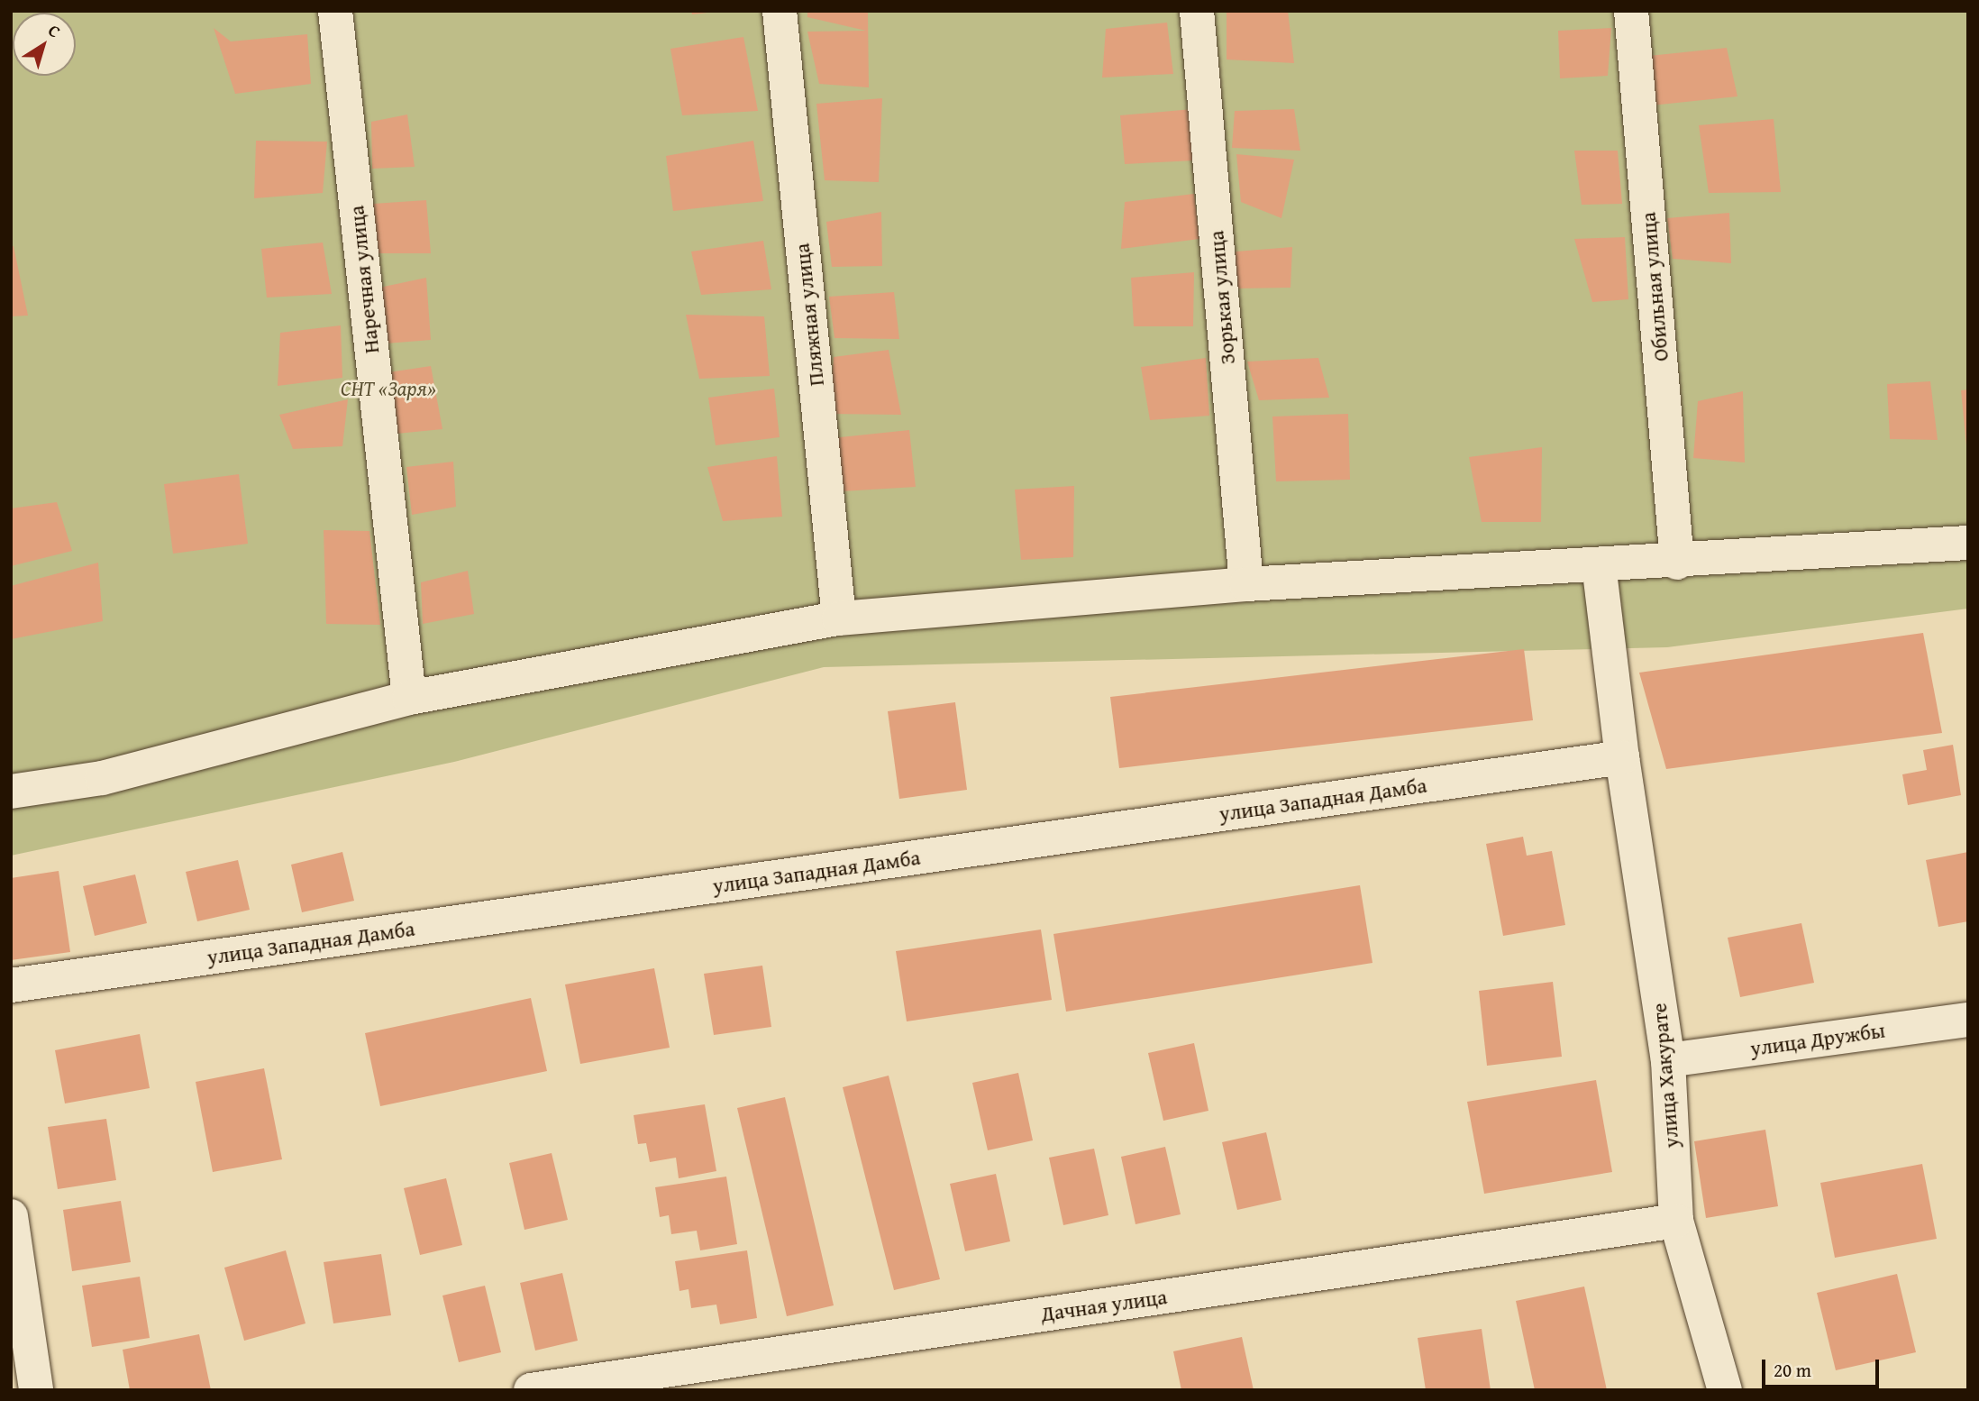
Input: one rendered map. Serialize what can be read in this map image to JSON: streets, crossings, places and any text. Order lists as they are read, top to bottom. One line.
{"streets":{"street":["Наречная улица","Обильная улица","Зорькая улица","Пляжная улица","улица Западная Дамба","улица Дружбы","улица Хакурате","Дачная улица"]},"crossings":[["улица Западная Дамба","улица Хакурате"],["улица Дружбы","улица Хакурате"],["улица Хакурате","Дачная улица"]],"parks":["СНТ «Заря»"],"scale_bar":"20 m","north":"top right"}
